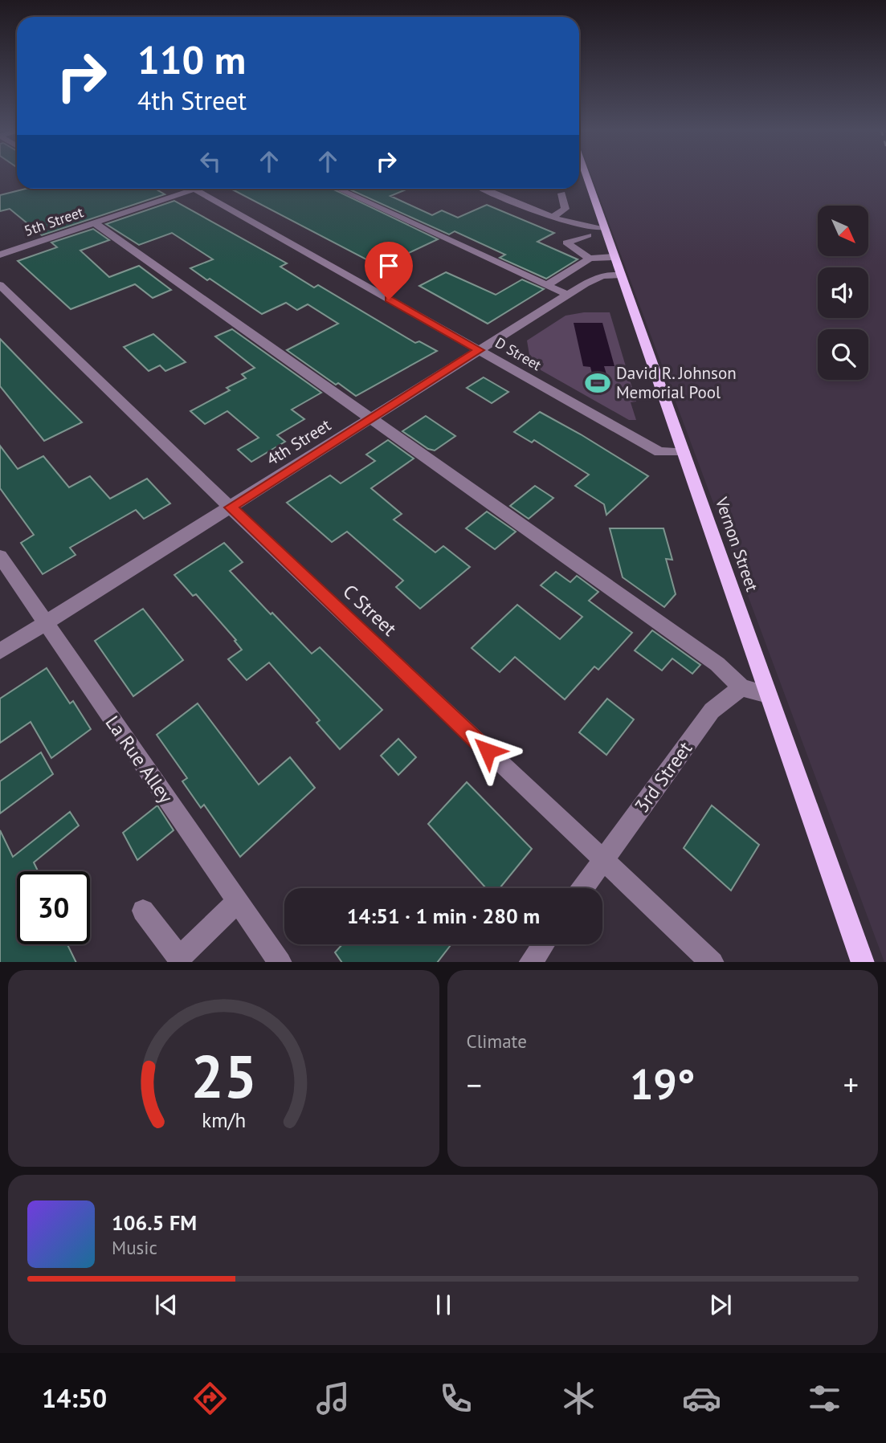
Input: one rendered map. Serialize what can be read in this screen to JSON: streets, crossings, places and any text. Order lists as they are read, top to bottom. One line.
{"streets":{"main road":["Vernon Street"],"street":["5th Street","D Street","4th Street","C Street","La Rue Alley","3rd Street"]},"crossings":[["5th Street","D Street"],["D Street","4th Street"],["D Street","Vernon Street"],["4th Street","Vernon Street"],["4th Street","C Street"],["4th Street","La Rue Alley"],["C Street","3rd Street"]],"places":{"sports":["David R. Johnson Memorial Pool"]},"north":"bottom right","page":{"turn":["110 m","4th Street"],"limit":"30","trip":"14:51 · 1 min · 280 m","tile":"Climate","heat":["−","19°","+"],"song":["106.5 FM","Music"],"tabs":"14:50","gauge":["25","km/h"]}}
